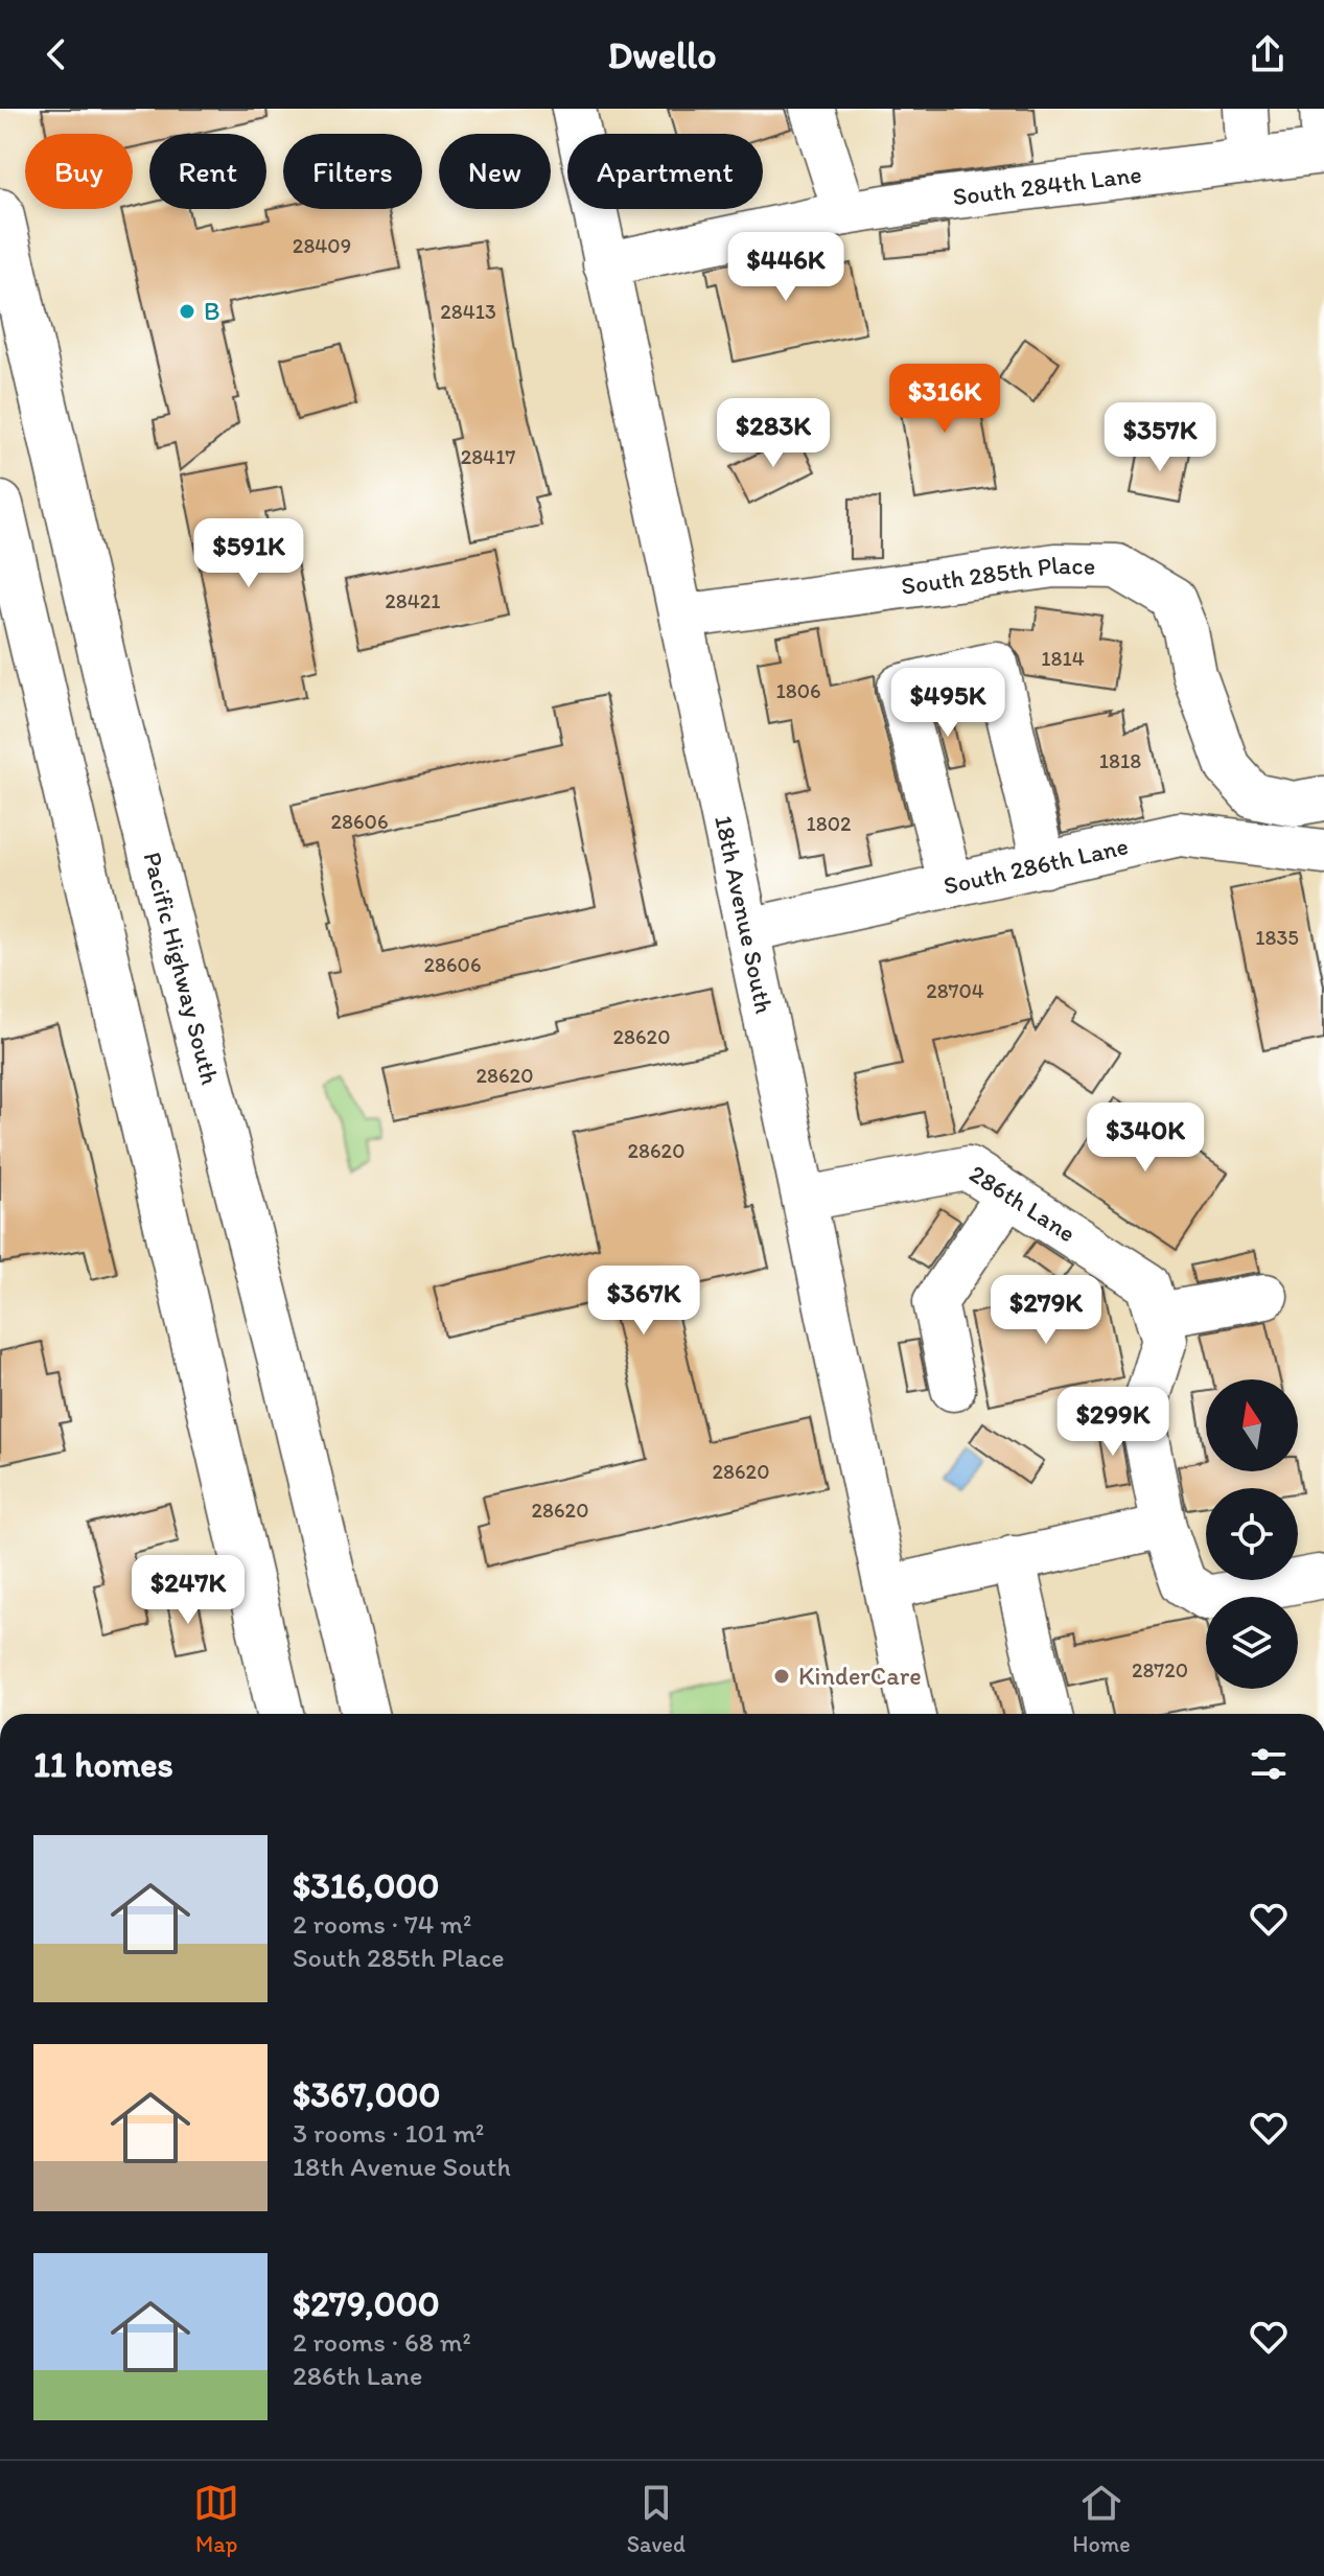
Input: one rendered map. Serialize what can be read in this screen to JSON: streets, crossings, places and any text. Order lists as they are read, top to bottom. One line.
{"streets":{"main road":["Pacific Highway South"],"street":["South 284th Lane","South 285th Place","South 286th Lane","18th Avenue South","286th Lane"]},"crossings":[["South 284th Lane","18th Avenue South"],["South 285th Place","18th Avenue South"],["South 286th Lane","18th Avenue South"],["18th Avenue South","286th Lane"]],"places":["B","KinderCare"],"house_numbers":["28409","28413","28417","28421","1814","1806","1818","28606","1802","1835","28606","28704","28620","28620","28620","28620","28620","28720"],"north":"top","page":{"header":"Dwello","chip":["Buy","Rent","Filters","New","Apartment"],"price":["$446K","$316K","$283K","$357K","$591K","$495K","$340K","$367K","$279K","$299K","$247K"],"heading":"11 homes","list":[{"name":"$316,000","note":"2 rooms · 74 m² · South 285th Place"},{"name":"$367,000","note":"3 rooms · 101 m² · 18th Avenue South"},{"name":"$279,000","note":"2 rooms · 68 m² · 286th Lane"}],"tabs":["Map","Saved","Home"]}}
